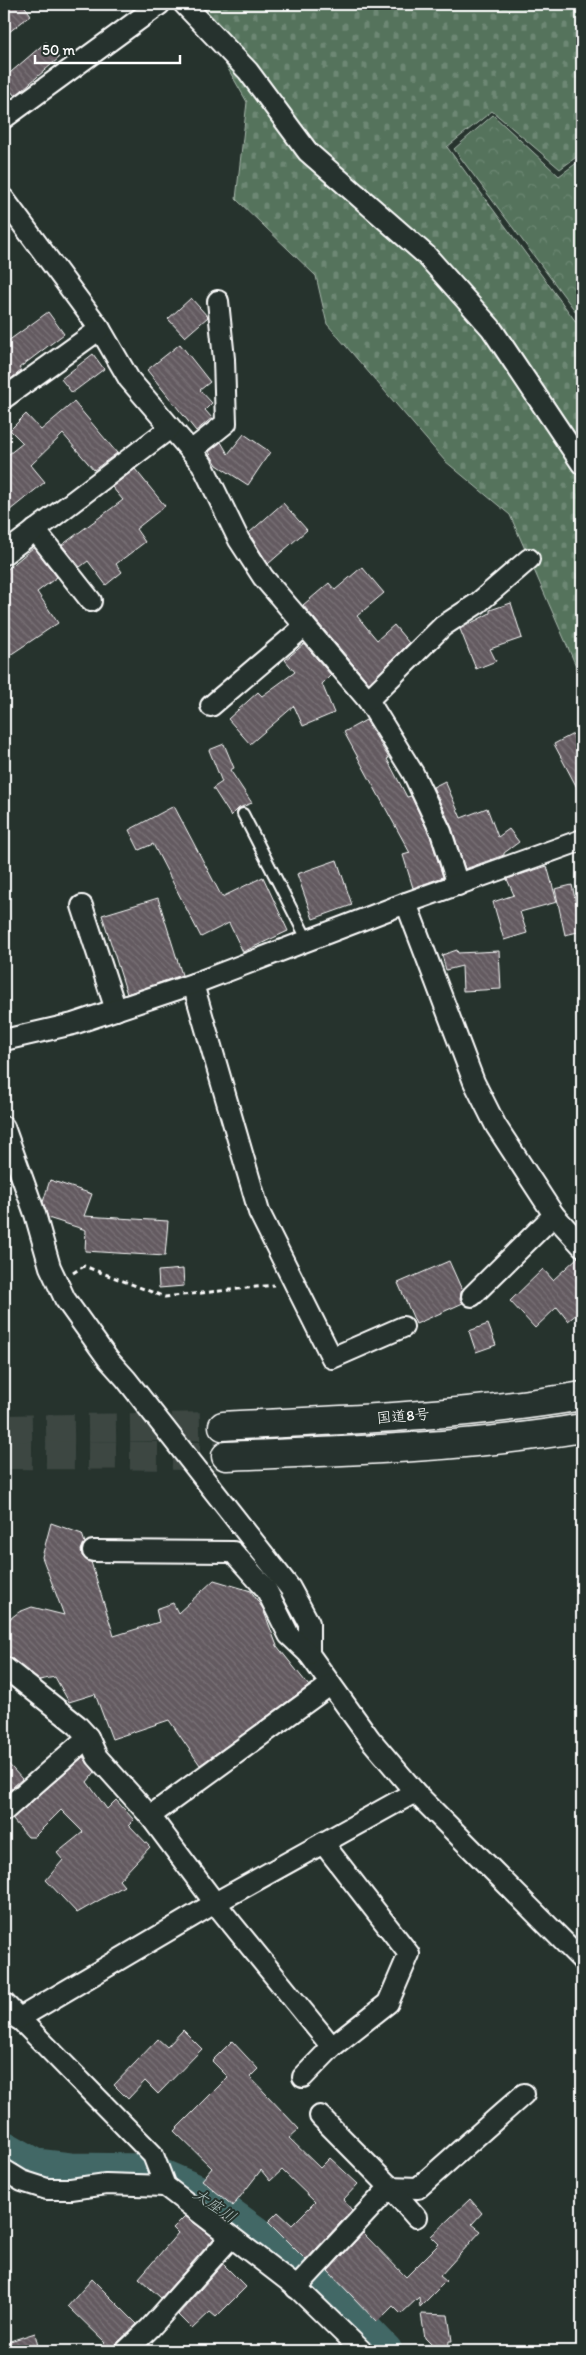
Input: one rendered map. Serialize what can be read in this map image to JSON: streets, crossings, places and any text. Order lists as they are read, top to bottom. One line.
{"streets":{"highway":["国道8号"]},"water":["大座川"],"scale_bar":"50 m"}
